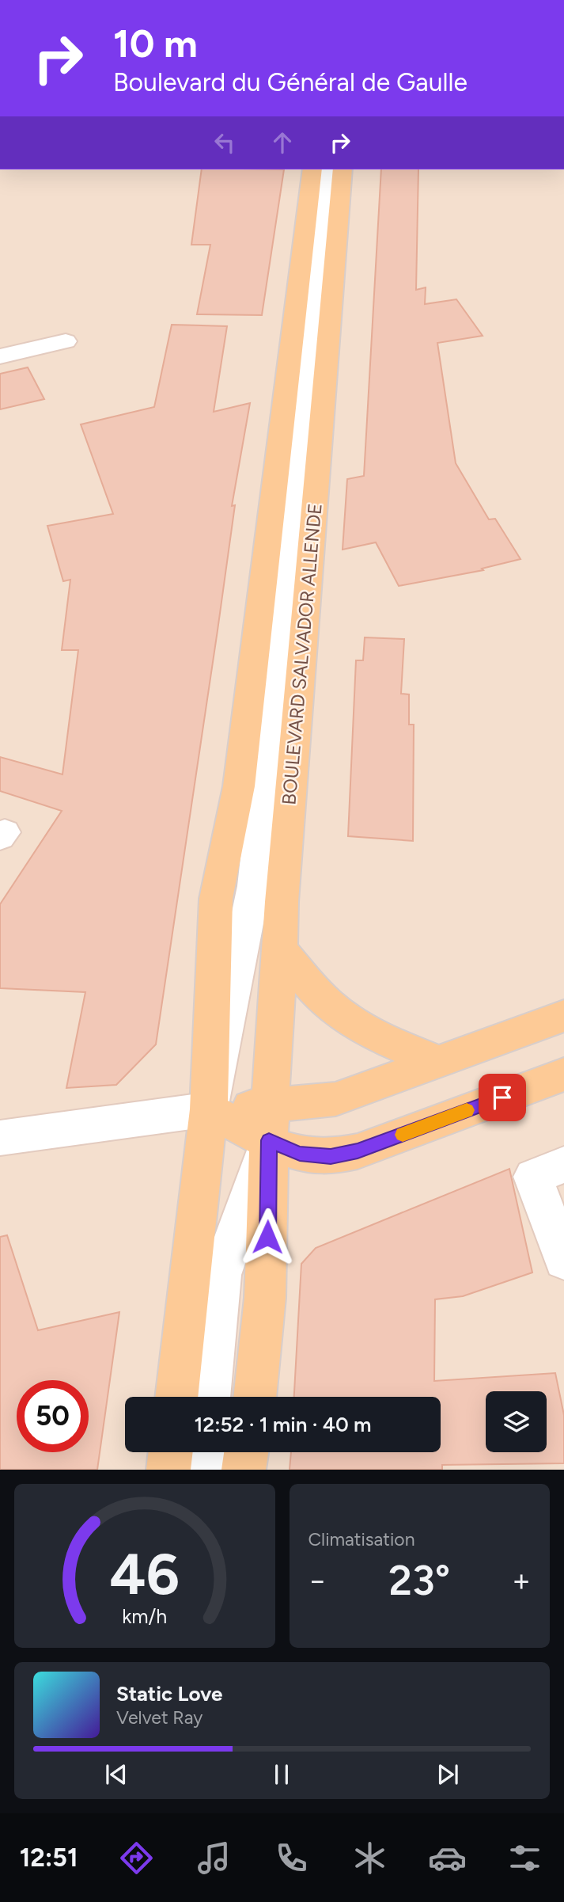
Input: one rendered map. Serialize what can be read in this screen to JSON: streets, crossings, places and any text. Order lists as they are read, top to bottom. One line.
{"streets":{"main road":["BOULEVARD SALVADOR ALLENDE"]},"page":{"turn":["10 m","Boulevard du Général de Gaulle"],"limit":"50","trip":"12:52 · 1 min · 40 m","tile":"Climatisation","heat":["−","23°","+"],"song":["Static Love","Velvet Ray"],"tabs":"12:51","gauge":["46","km/h"]}}
